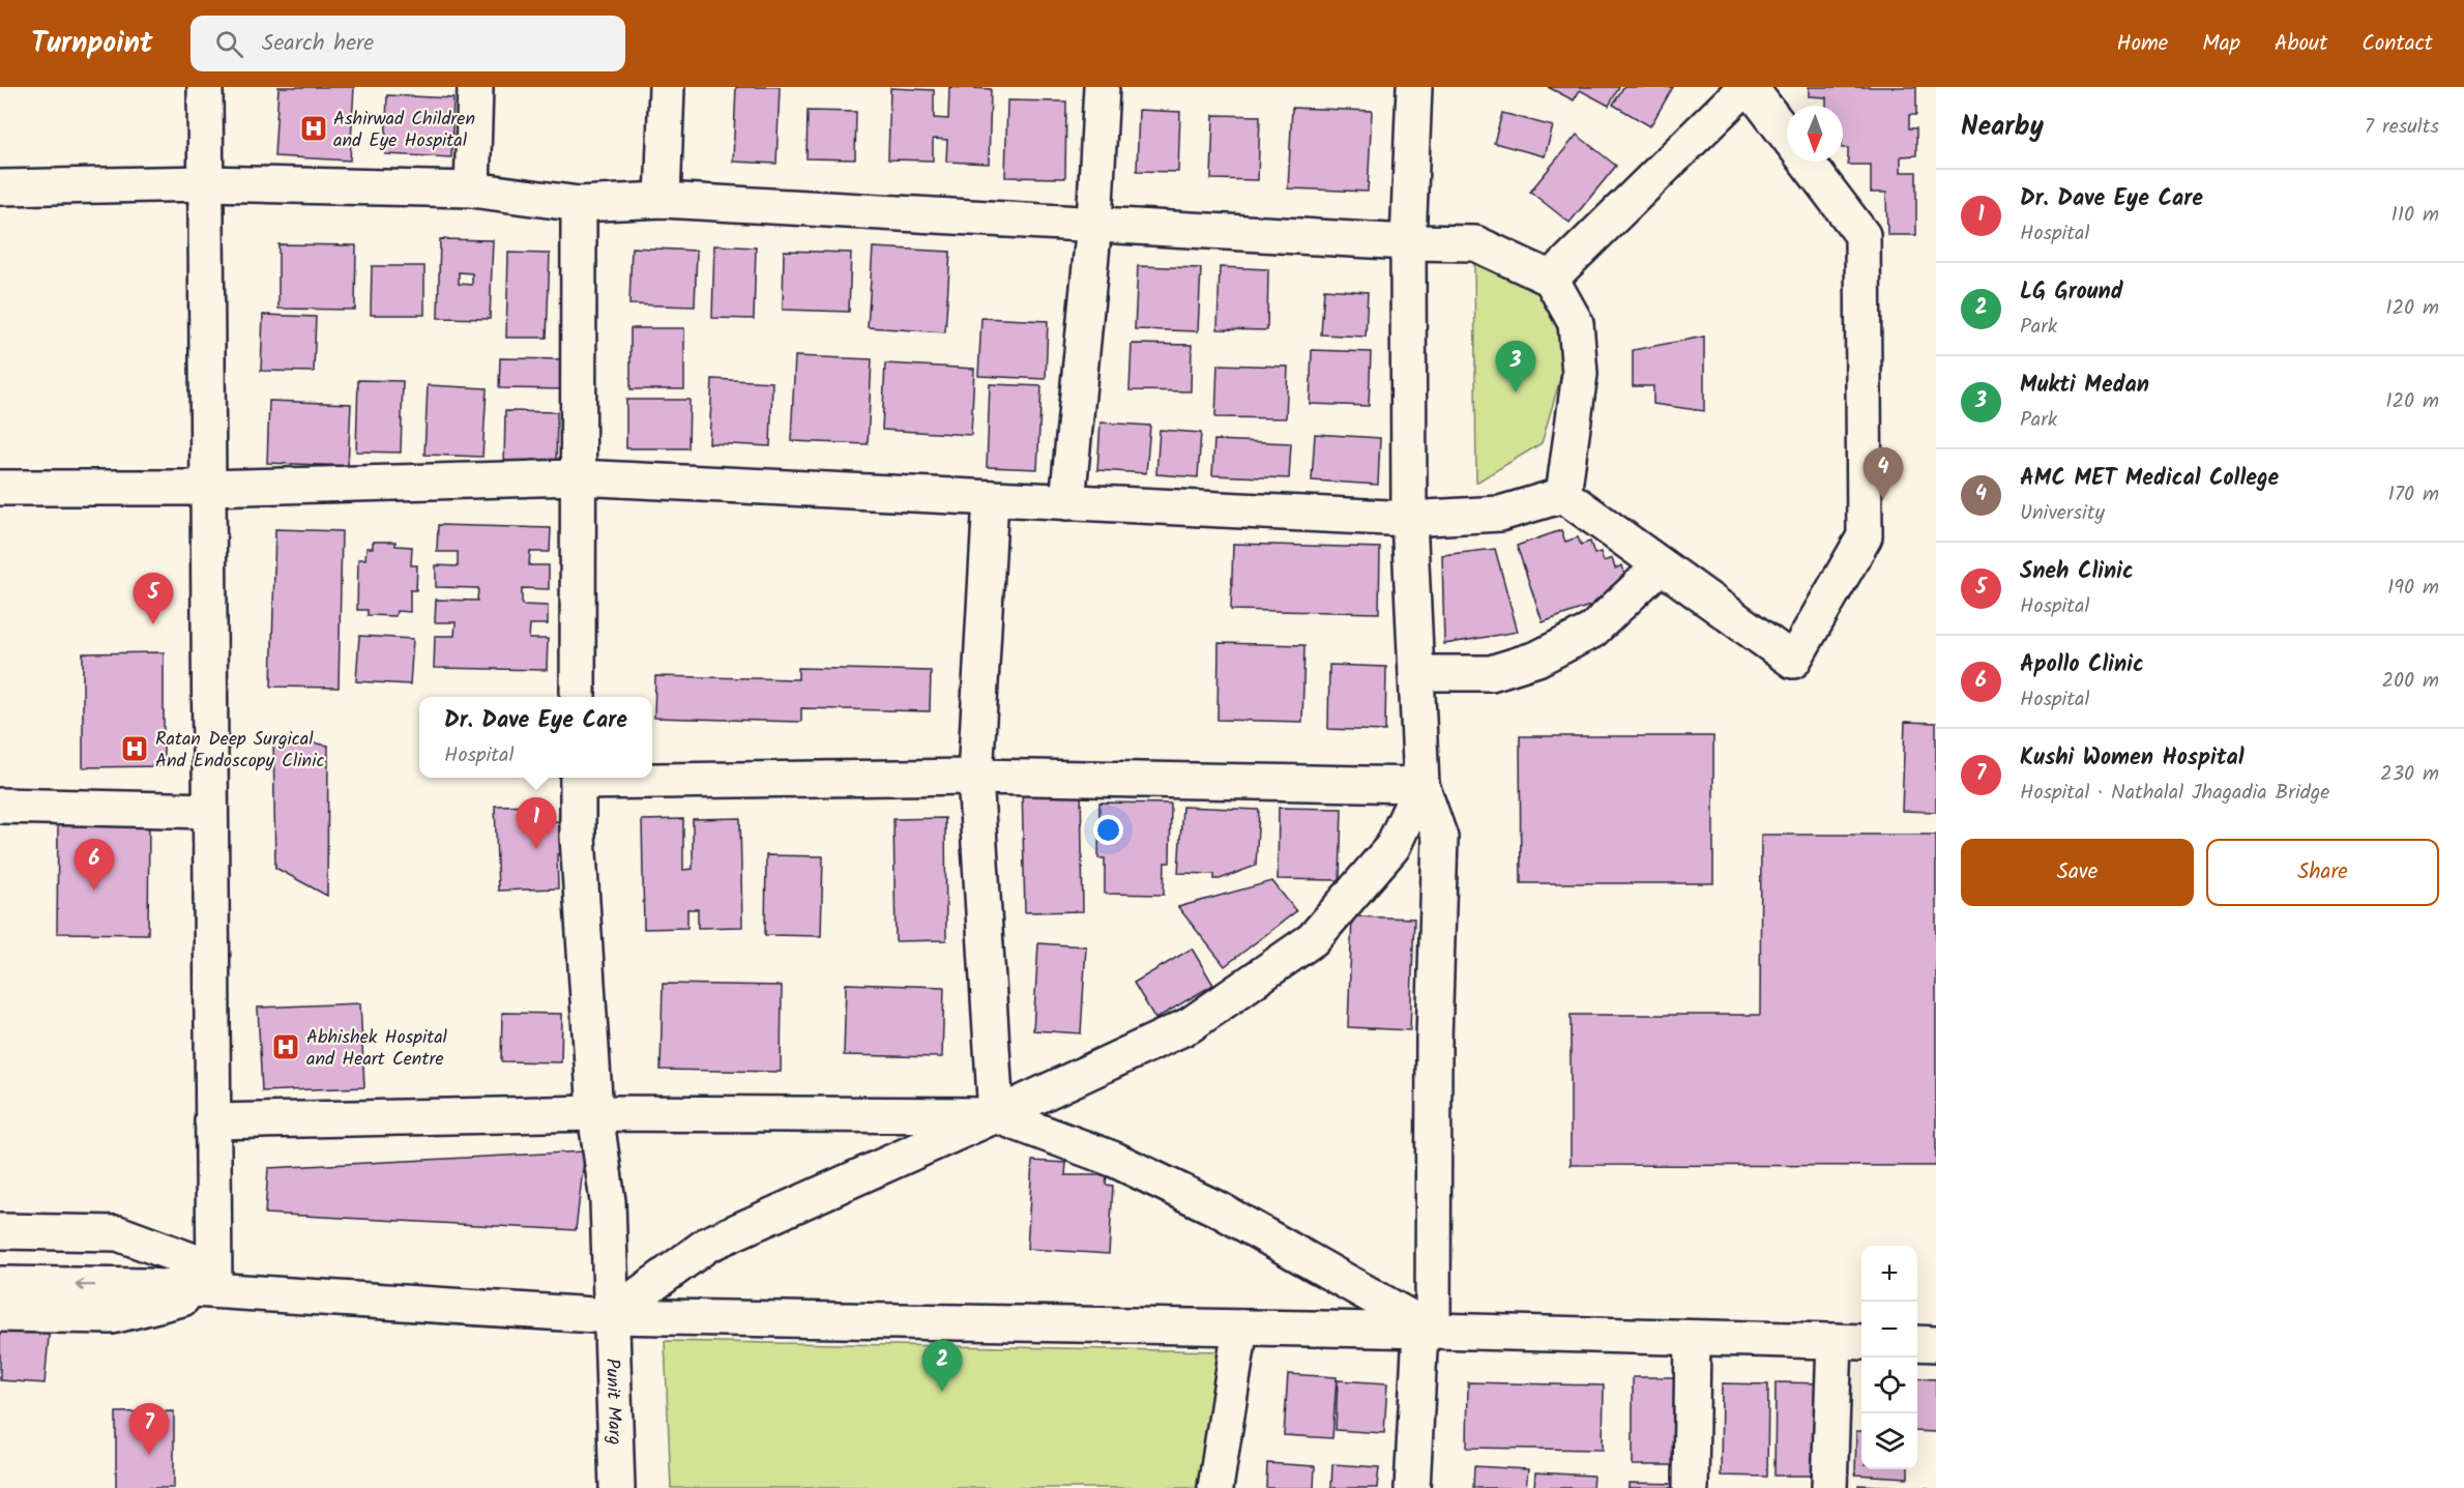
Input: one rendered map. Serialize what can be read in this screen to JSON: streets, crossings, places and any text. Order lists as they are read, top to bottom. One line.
{"streets":{"street":["Punit Marg"]},"places":{"hospital":["Ashirwad Children and Eye Hospital","Ratan Deep Surgical And Endoscopy Clinic","Abhishek Hospital and Heart Centre"]},"north":"bottom","page":{"header":"Turnpoint","search":"Search here","nav":["Home","Map","About","Contact"],"heading":["Nearby","7 results"],"list":[{"mark":"1","name":"Dr. Dave Eye Care","note":"Hospital","value":"110 m"},{"mark":"2","name":"LG Ground","note":"Park","value":"120 m"},{"mark":"3","name":"Mukti Medan","note":"Park","value":"120 m"},{"mark":"4","name":"AMC MET Medical College","note":"University","value":"170 m"},{"mark":"5","name":"Sneh Clinic","note":"Hospital","value":"190 m"},{"mark":"6","name":"Apollo Clinic","note":"Hospital","value":"200 m"},{"mark":"7","name":"Kushi Women Hospital","note":"Hospital · Nathalal Jhagadia Bridge","value":"230 m"}],"pins":["3","4","5","1","6","2","7"],"popup":["Dr. Dave Eye Care","Hospital"],"buttons":["Save","Share"],"map_buttons":["+","−"]}}
